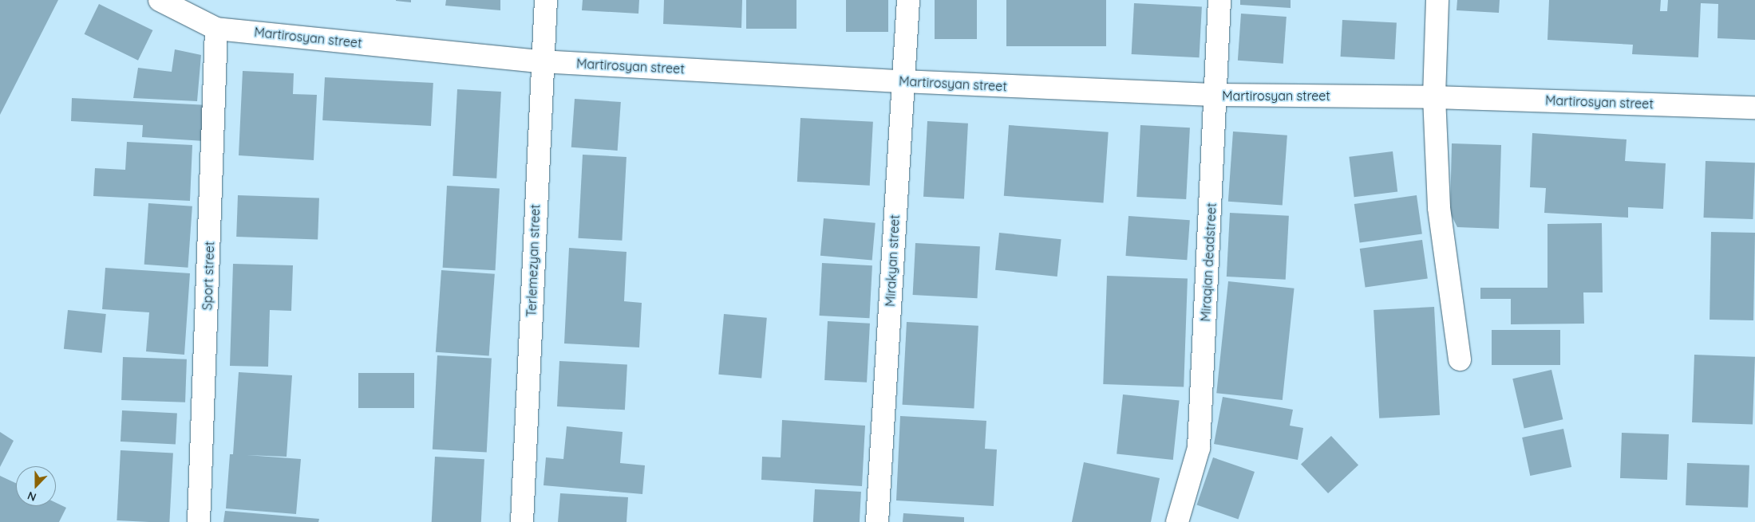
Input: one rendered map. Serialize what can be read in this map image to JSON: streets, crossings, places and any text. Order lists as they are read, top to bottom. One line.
{"streets":{"street":["Martirosyan street","Terlemezyan street","Mirakyan street","Miraqian deadstreet","Sport street"]},"crossings":[["Martirosyan street","Terlemezyan street"],["Martirosyan street","Mirakyan street"],["Martirosyan street","Miraqian deadstreet"],["Martirosyan street","Sport street"]],"north":"bottom"}
